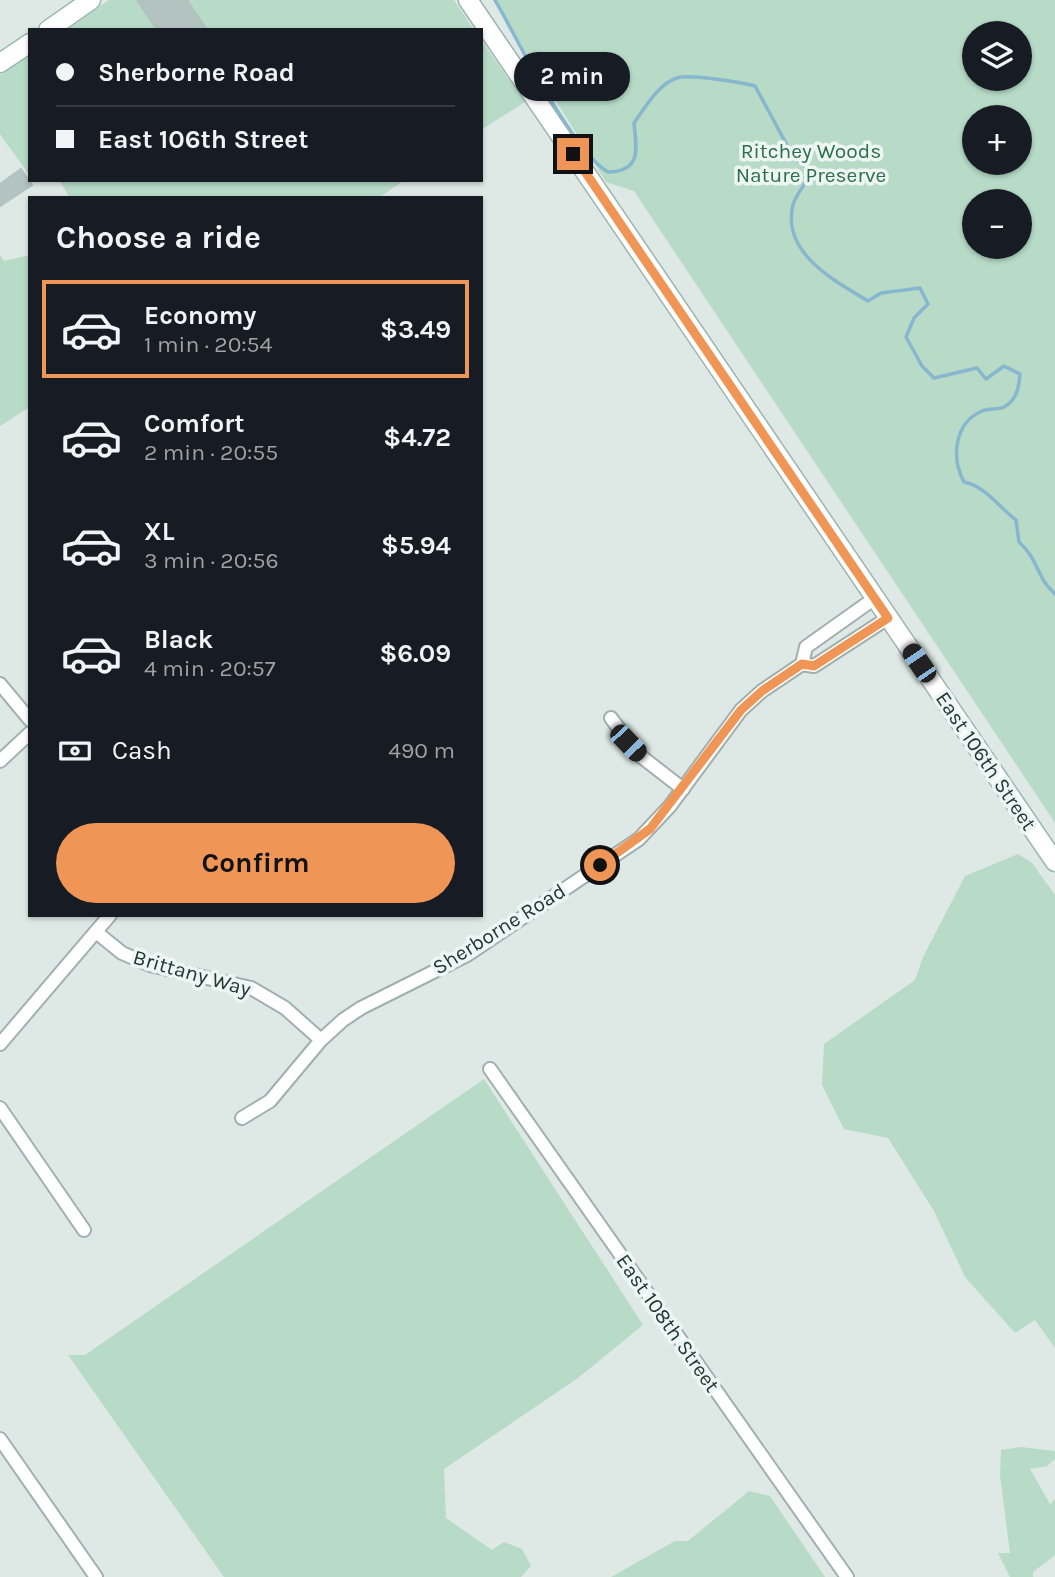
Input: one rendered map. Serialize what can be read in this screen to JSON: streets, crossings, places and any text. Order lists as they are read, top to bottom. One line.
{"streets":{"main road":["East 106th Street"],"street":["Sherborne Road","Brittany Way","East 108th Street"]},"crossings":[["East 106th Street","Sherborne Road"],["Sherborne Road","Brittany Way"]],"parks":["Ritchey Woods Nature Preserve"],"page":{"map_buttons":["+","−"],"banner":["Sherborne Road","East 106th Street"],"bubble":"2 min","heading":"Choose a ride","list":[{"name":"Economy","note":"1 min · 20:54","value":"$3.49"},{"name":"Comfort","note":"2 min · 20:55","value":"$4.72"},{"name":"XL","note":"3 min · 20:56","value":"$5.94"},{"name":"Black","note":"4 min · 20:57","value":"$6.09"}],"pay":["Cash","490 m"],"buttons":"Confirm"}}
